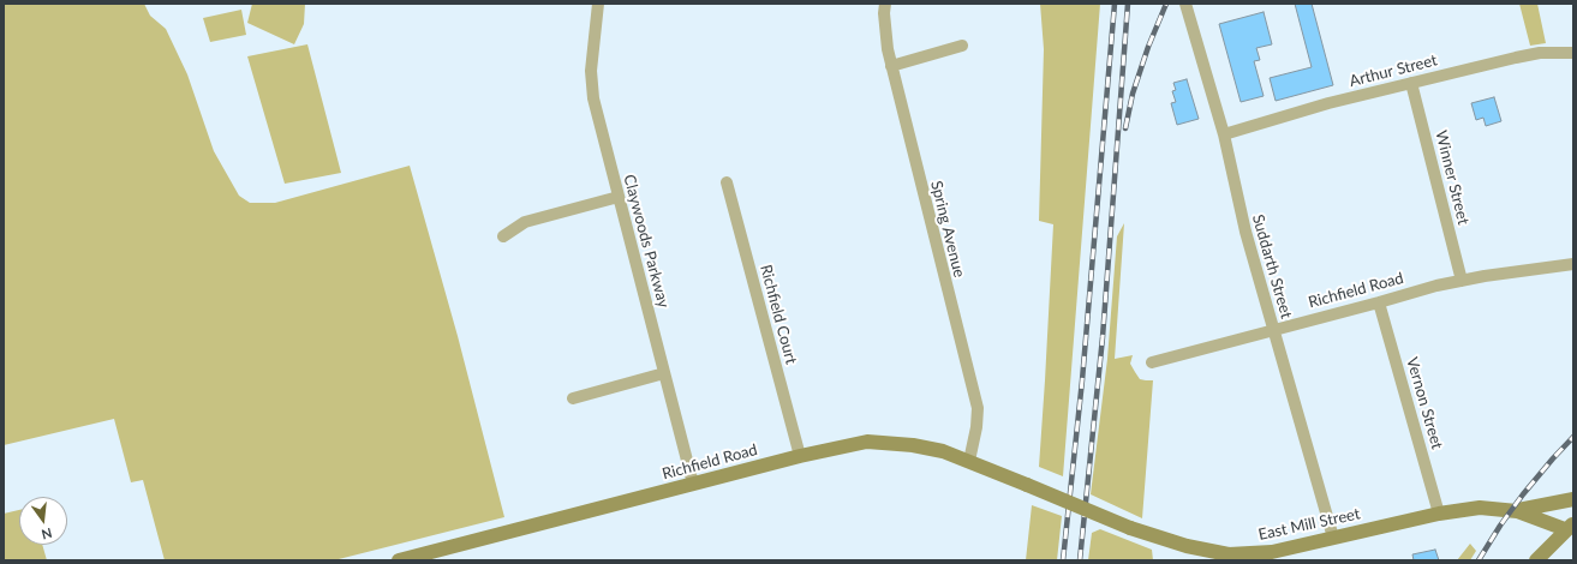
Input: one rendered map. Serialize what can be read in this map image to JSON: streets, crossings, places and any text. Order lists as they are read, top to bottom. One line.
{"streets":{"street":["Arthur Street","Winner Street","Spring Avenue","Claywoods Parkway","Suddarth Street","Richfield Road","Richfield Court","Vernon Street","East Mill Street"]},"crossings":[["Arthur Street","Winner Street"],["Arthur Street","Suddarth Street"],["Winner Street","Richfield Road"],["Spring Avenue","Richfield Road"],["Claywoods Parkway","Richfield Road"],["Suddarth Street","Richfield Road"],["Suddarth Street","East Mill Street"],["Richfield Road","Richfield Court"],["Richfield Road","Vernon Street"],["Richfield Road","East Mill Street"],["Vernon Street","East Mill Street"]],"north":"bottom"}
